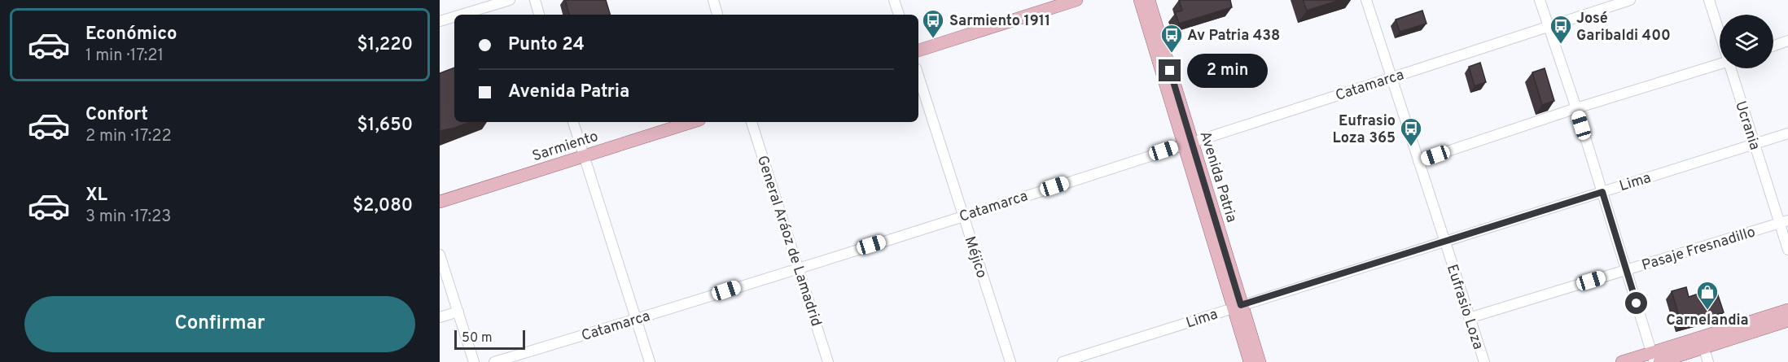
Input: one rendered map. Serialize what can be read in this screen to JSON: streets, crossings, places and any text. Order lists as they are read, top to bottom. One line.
{"streets":{"main road":["Sarmiento","Avenida Patria"],"street":["Catamarca","Ucrania","Lima","General Aráoz de Lamadrid","Pasaje Fresnadillo","Méjico","Eufrasio Loza"]},"crossings":[["Catamarca","Avenida Patria"],["Catamarca","General Aráoz de Lamadrid"],["Catamarca","Méjico"],["Catamarca","Eufrasio Loza"],["Ucrania","Lima"],["Ucrania","Pasaje Fresnadillo"],["Avenida Patria","Lima"],["Lima","Eufrasio Loza"],["Pasaje Fresnadillo","Eufrasio Loza"]],"places":{"bus stop":["Sarmiento 1911","José Garibaldi 400","Av Patria 438","Eufrasio Loza 365"],"shop":["Carnelandia"]},"scale_bar":"50 m","page":{"list":[{"name":"Económico","note":"1 min · 17:21","value":"$1,220"},{"name":"Confort","note":"2 min · 17:22","value":"$1,650"},{"name":"XL","note":"3 min · 17:23","value":"$2,080"}],"banner":["Punto 24","Avenida Patria"],"bubble":"2 min","buttons":"Confirmar","scale":"50 m"}}
